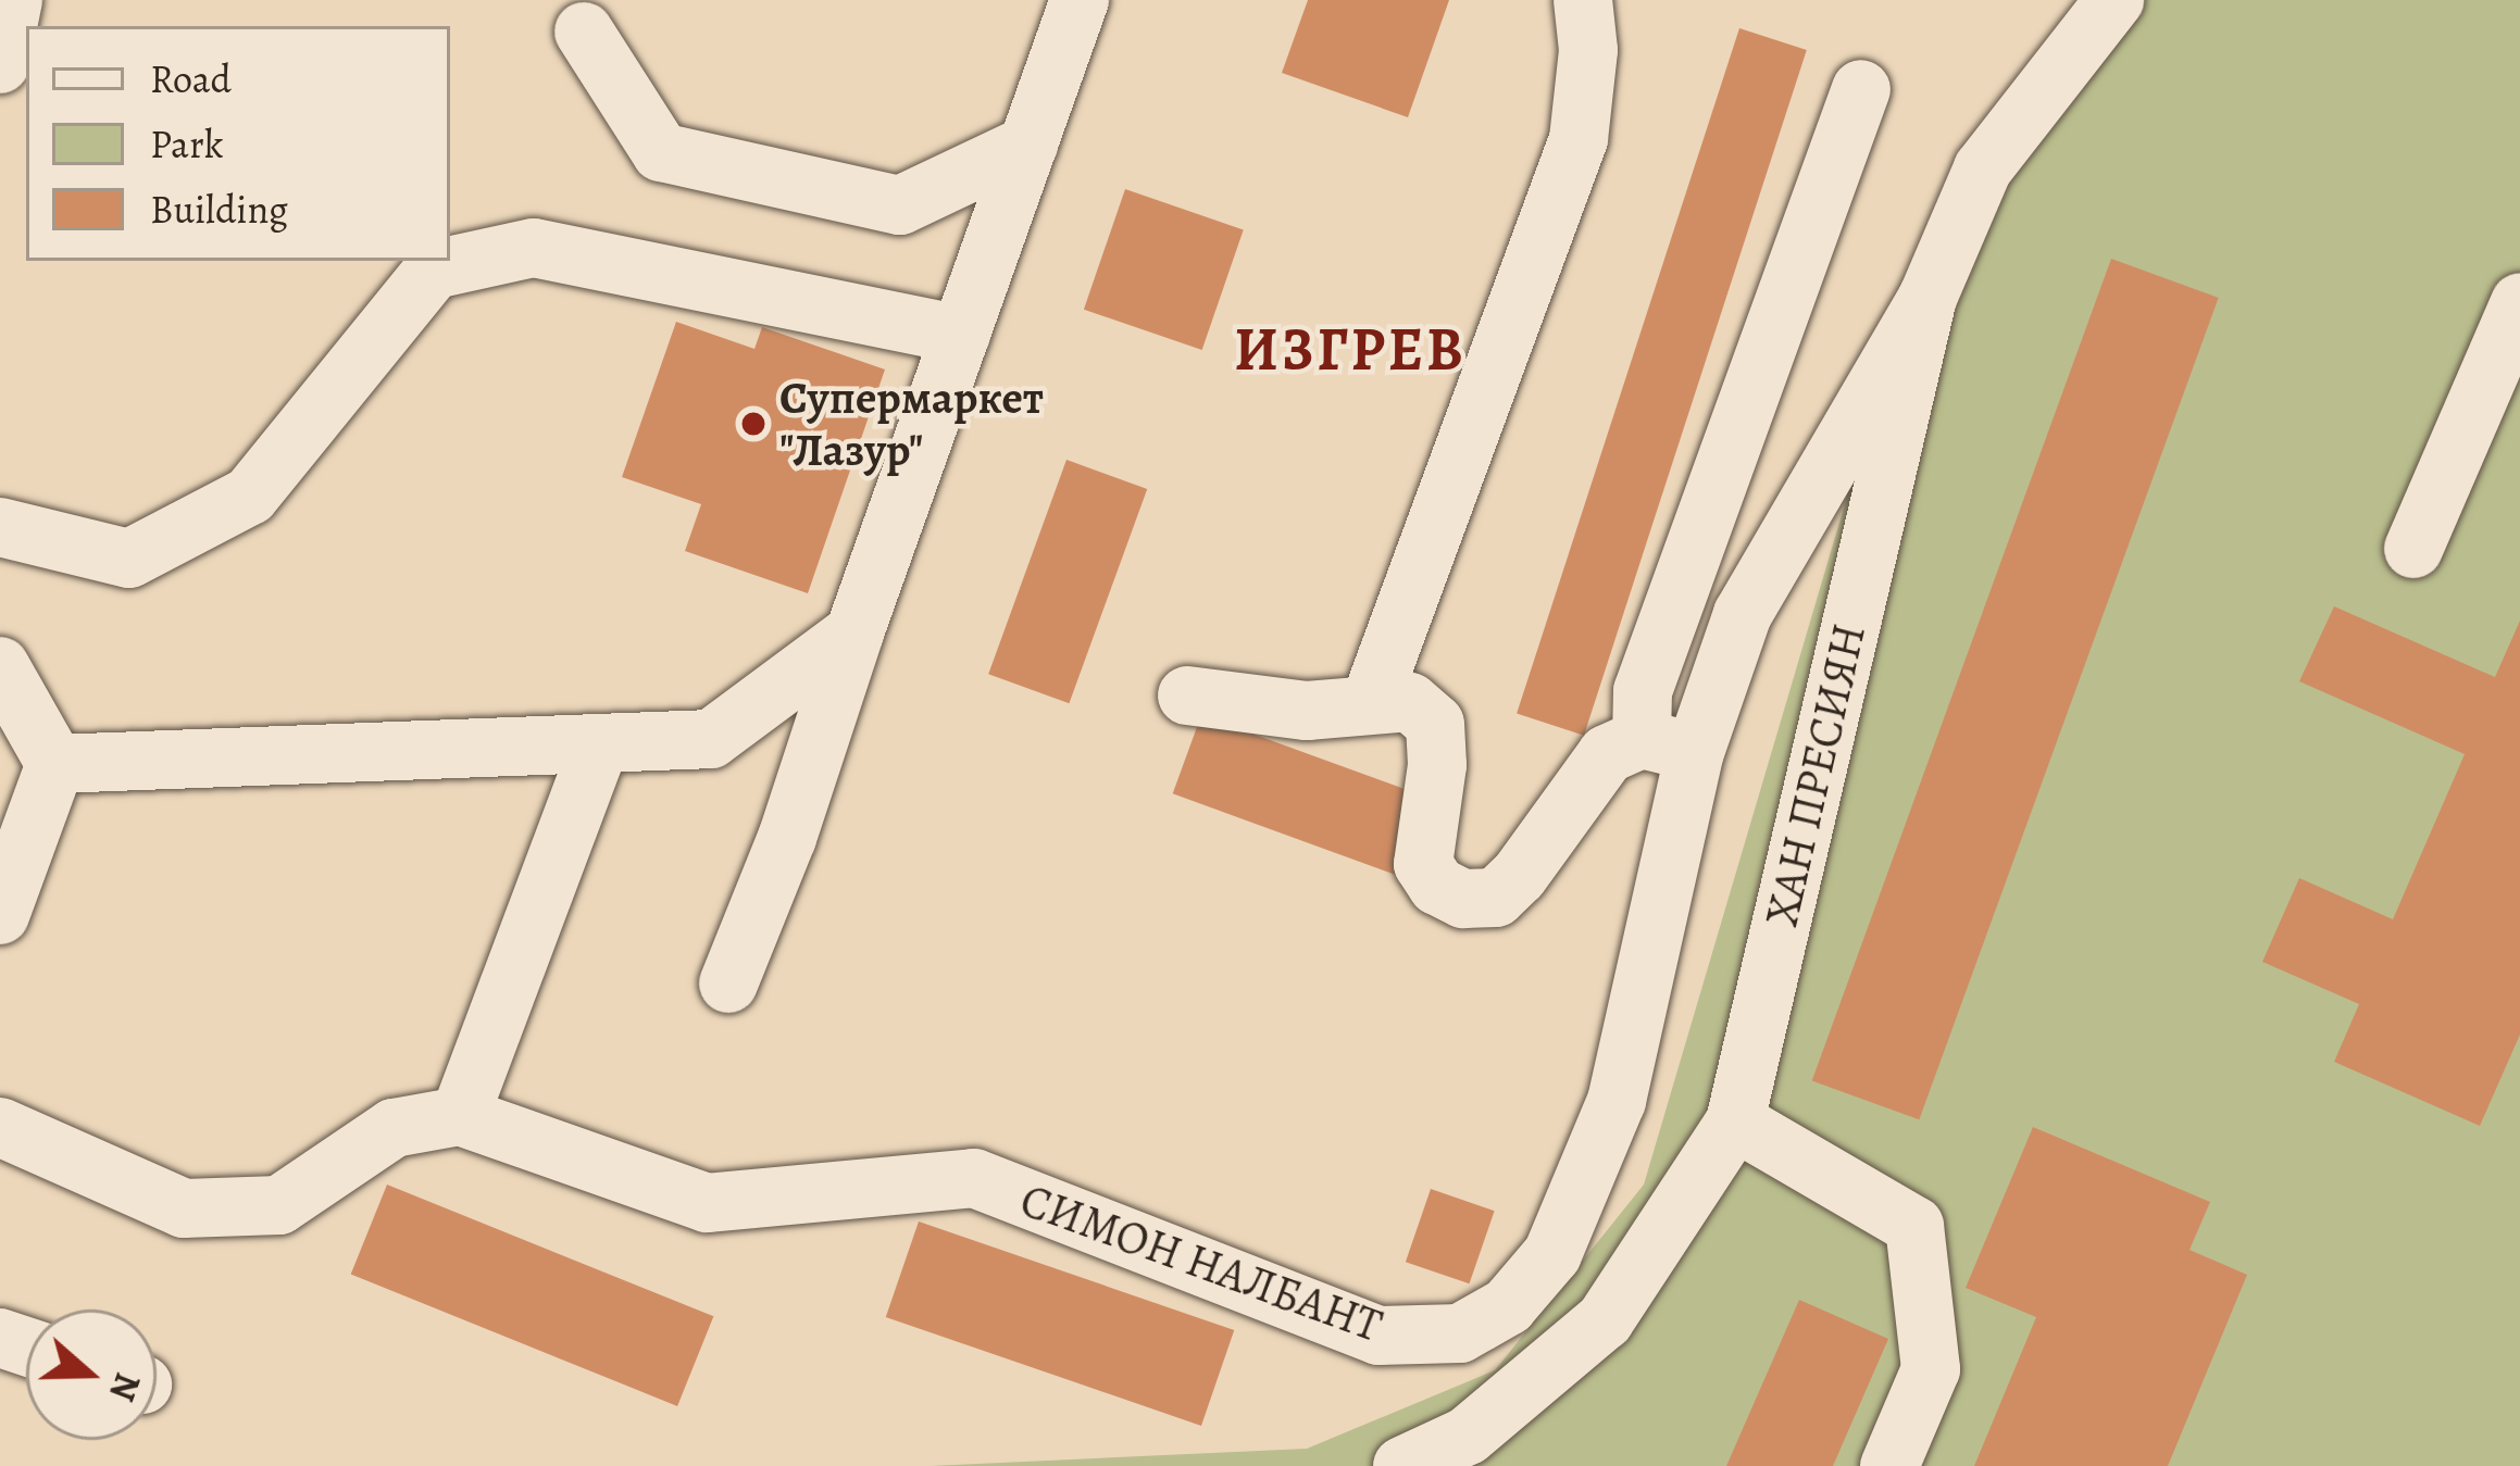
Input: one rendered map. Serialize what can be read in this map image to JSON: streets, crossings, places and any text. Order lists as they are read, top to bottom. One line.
{"streets":{"street":["ХАН ПРЕСИЯН","СИМОН НАЛБАНТ"]},"crossings":[["ХАН ПРЕСИЯН","СИМОН НАЛБАНТ"]],"districts":["ИЗГРЕВ"],"places":["Супермаркет \"Лазур\""],"legend":["Road","Park","Building"],"north":"right"}
